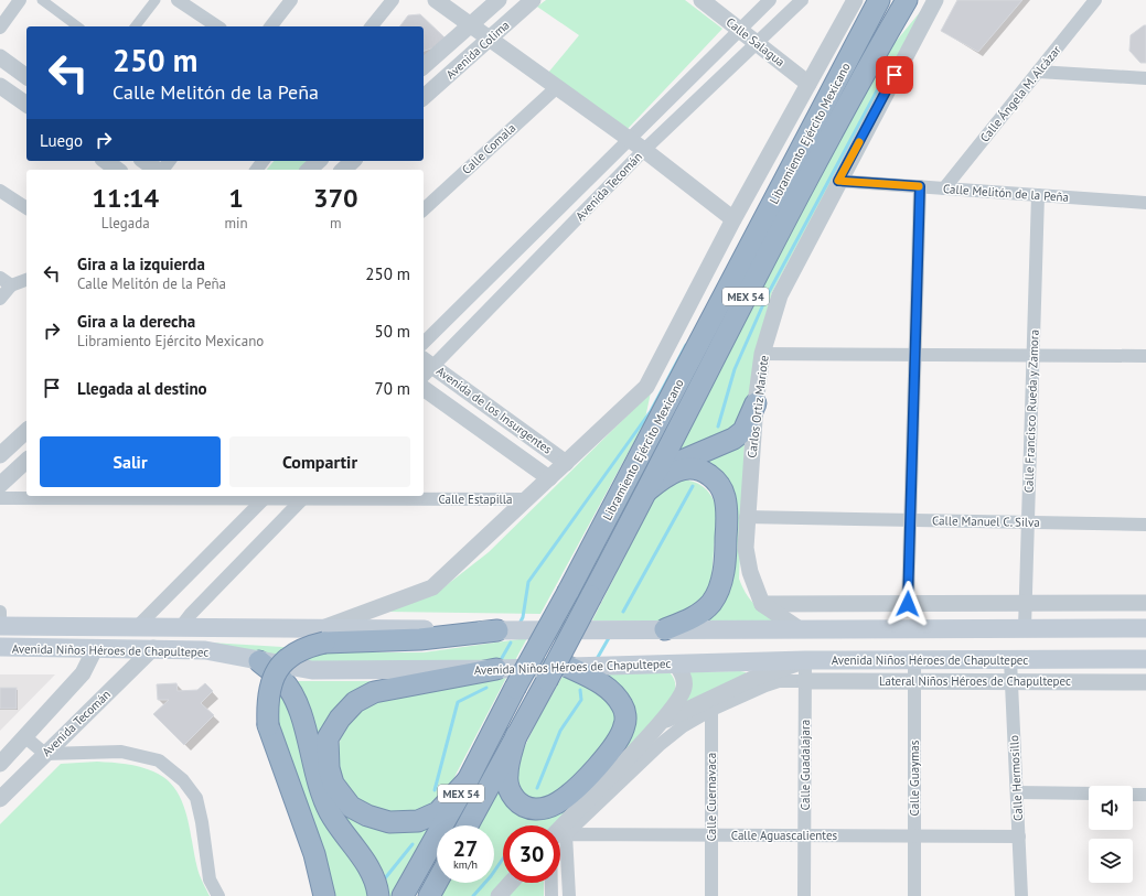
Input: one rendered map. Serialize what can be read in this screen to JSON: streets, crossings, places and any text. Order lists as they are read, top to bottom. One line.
{"streets":{"highway":["Libramiento Ejército Mexicano","MEX 54"],"main road":["Avenida Niños Héroes de Chapultepec"],"street":["Calle Salagua","Avenida Colima","Calle Ángela M. Alcázar","Calle Comala","Avenida Tecomán","Calle Melitón de la Peña","Carlos Ortiz Mariote","Avenida de los Insurgentes","Calle Francisco Rueda y Zamora","Calle Estapilla","Calle Manuel C. Silva","Lateral Niños Héroes de Chapultepec","Calle Guadalajara","Calle Guaymas","Calle Hermosillo","Calle Cuernavaca","Calle Aguascalientes"]},"crossings":[["Calle Salagua","Libramiento Ejército Mexicano"],["Calle Salagua","Avenida Tecomán"],["Calle Ángela M. Alcázar","Calle Melitón de la Peña"],["Libramiento Ejército Mexicano","Avenida de los Insurgentes"],["Libramiento Ejército Mexicano","Calle Estapilla"],["Libramiento Ejército Mexicano","Avenida Niños Héroes de Chapultepec"],["Avenida Tecomán","Avenida de los Insurgentes"],["Avenida Tecomán","Avenida Niños Héroes de Chapultepec"],["Calle Melitón de la Peña","Carlos Ortiz Mariote"],["Calle Melitón de la Peña","Calle Francisco Rueda y Zamora"],["Carlos Ortiz Mariote","Calle Manuel C. Silva"],["Calle Francisco Rueda y Zamora","Calle Manuel C. Silva"],["Avenida Niños Héroes de Chapultepec","Calle Guadalajara"],["Avenida Niños Héroes de Chapultepec","Calle Guaymas"],["Avenida Niños Héroes de Chapultepec","Calle Hermosillo"],["Lateral Niños Héroes de Chapultepec","Calle Guadalajara"],["Lateral Niños Héroes de Chapultepec","Calle Guaymas"],["Lateral Niños Héroes de Chapultepec","Calle Hermosillo"],["Calle Guadalajara","Calle Aguascalientes"],["Calle Guaymas","Calle Aguascalientes"],["Calle Hermosillo","Calle Aguascalientes"],["Calle Cuernavaca","Calle Aguascalientes"]],"page":{"turn":["250 m","Calle Melitón de la Peña"],"then":"Luego","eta":["11:14","Llegada","1","min","370","m"],"list":[{"name":"Gira a la izquierda","note":"Calle Melitón de la Peña","value":"250 m"},{"name":"Gira a la derecha","note":"Libramiento Ejército Mexicano","value":"50 m"},{"name":"Llegada al destino","value":"70 m"}],"buttons":["Salir","Compartir"],"speed":"27 km/h","limit":"30"}}
